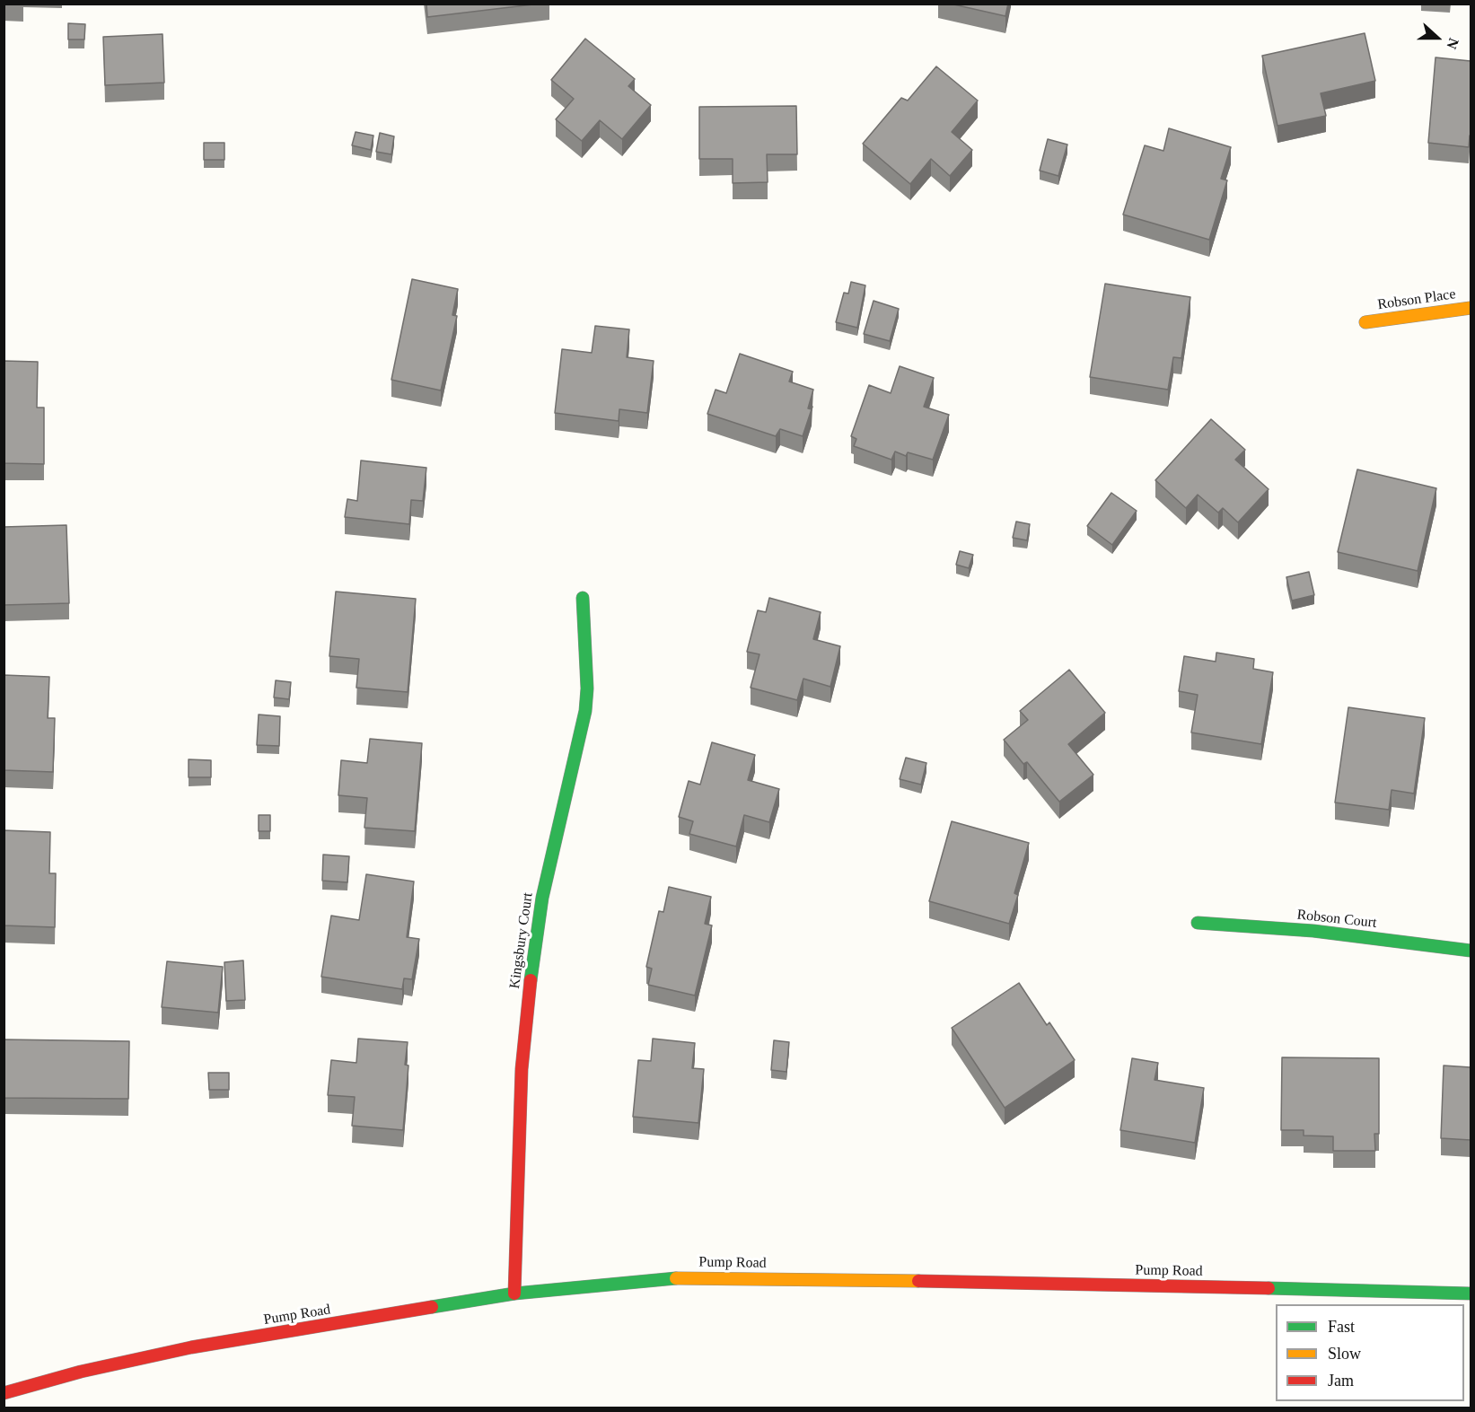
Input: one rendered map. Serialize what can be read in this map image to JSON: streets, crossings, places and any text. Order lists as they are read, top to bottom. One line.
{"streets":{"main road":["Robson Place","Robson Court","Kingsbury Court","Pump Road"]},"crossings":[["Kingsbury Court","Pump Road"]],"legend":["Fast","Slow","Jam"],"north":"right"}
